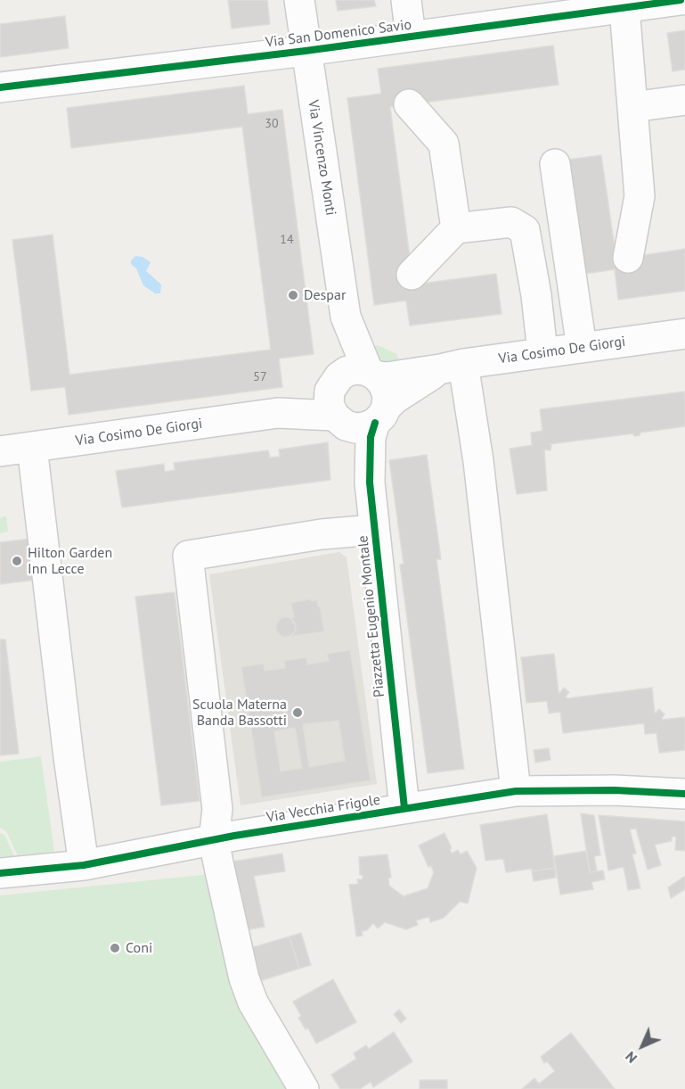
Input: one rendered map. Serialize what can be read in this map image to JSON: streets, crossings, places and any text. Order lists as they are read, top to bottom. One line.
{"streets":{"street":["Via San Domenico Savio","Via Vincenzo Monti","Via Cosimo De Giorgi","Piazzetta Eugenio Montale","Via Vecchia Frigole"]},"crossings":[["Via San Domenico Savio","Via Vincenzo Monti"],["Via Vincenzo Monti","Via Cosimo De Giorgi"],["Via Vincenzo Monti","Piazzetta Eugenio Montale"],["Via Cosimo De Giorgi","Piazzetta Eugenio Montale"],["Piazzetta Eugenio Montale","Via Vecchia Frigole"]],"places":["Despar","Hilton Garden Inn Lecce","Scuola Materna Banda Bassotti","Coni"],"house_numbers":["30","14","57"],"north":"bottom left"}
